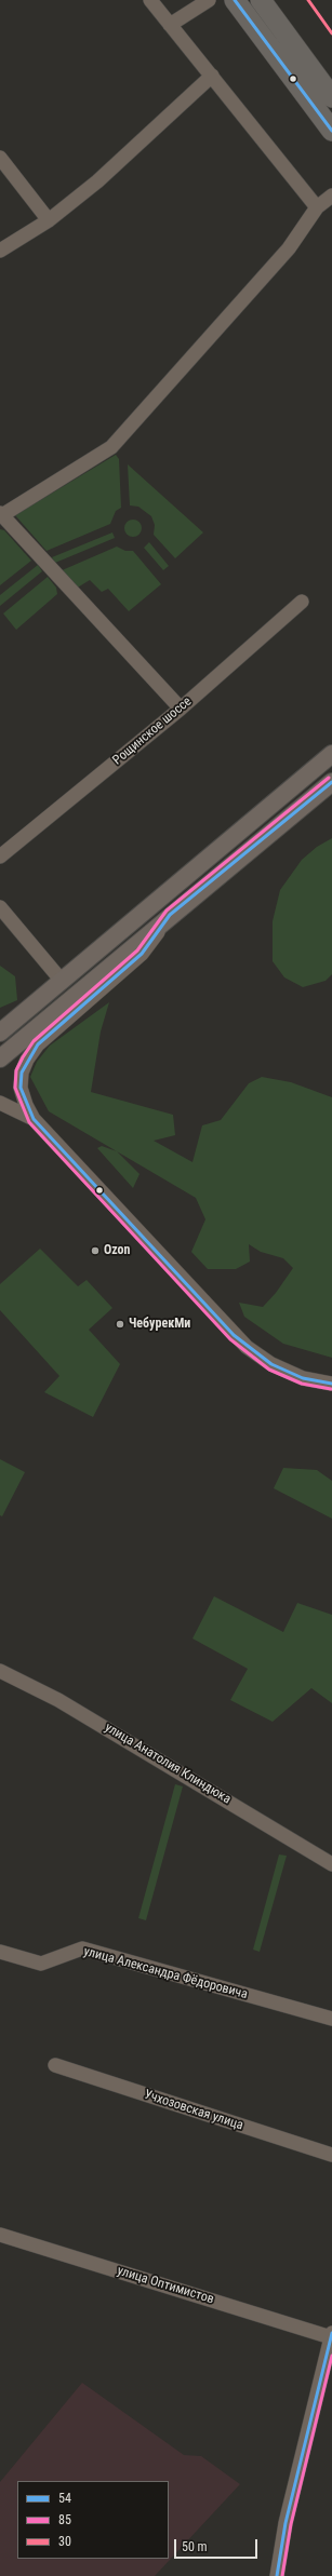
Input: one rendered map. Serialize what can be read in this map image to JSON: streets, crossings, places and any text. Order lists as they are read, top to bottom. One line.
{"streets":{"street":["Рощинское шоссе","улица Анатолия Клиндюка","улица Александра Фёдоровича","Учхозовская улица","улица Оптимистов"]},"places":["Ozon","ЧебурекМи"],"lines":["transit line 54","transit line 30","transit line 85"],"legend":["54","85","30"],"scale_bar":"50 m"}
